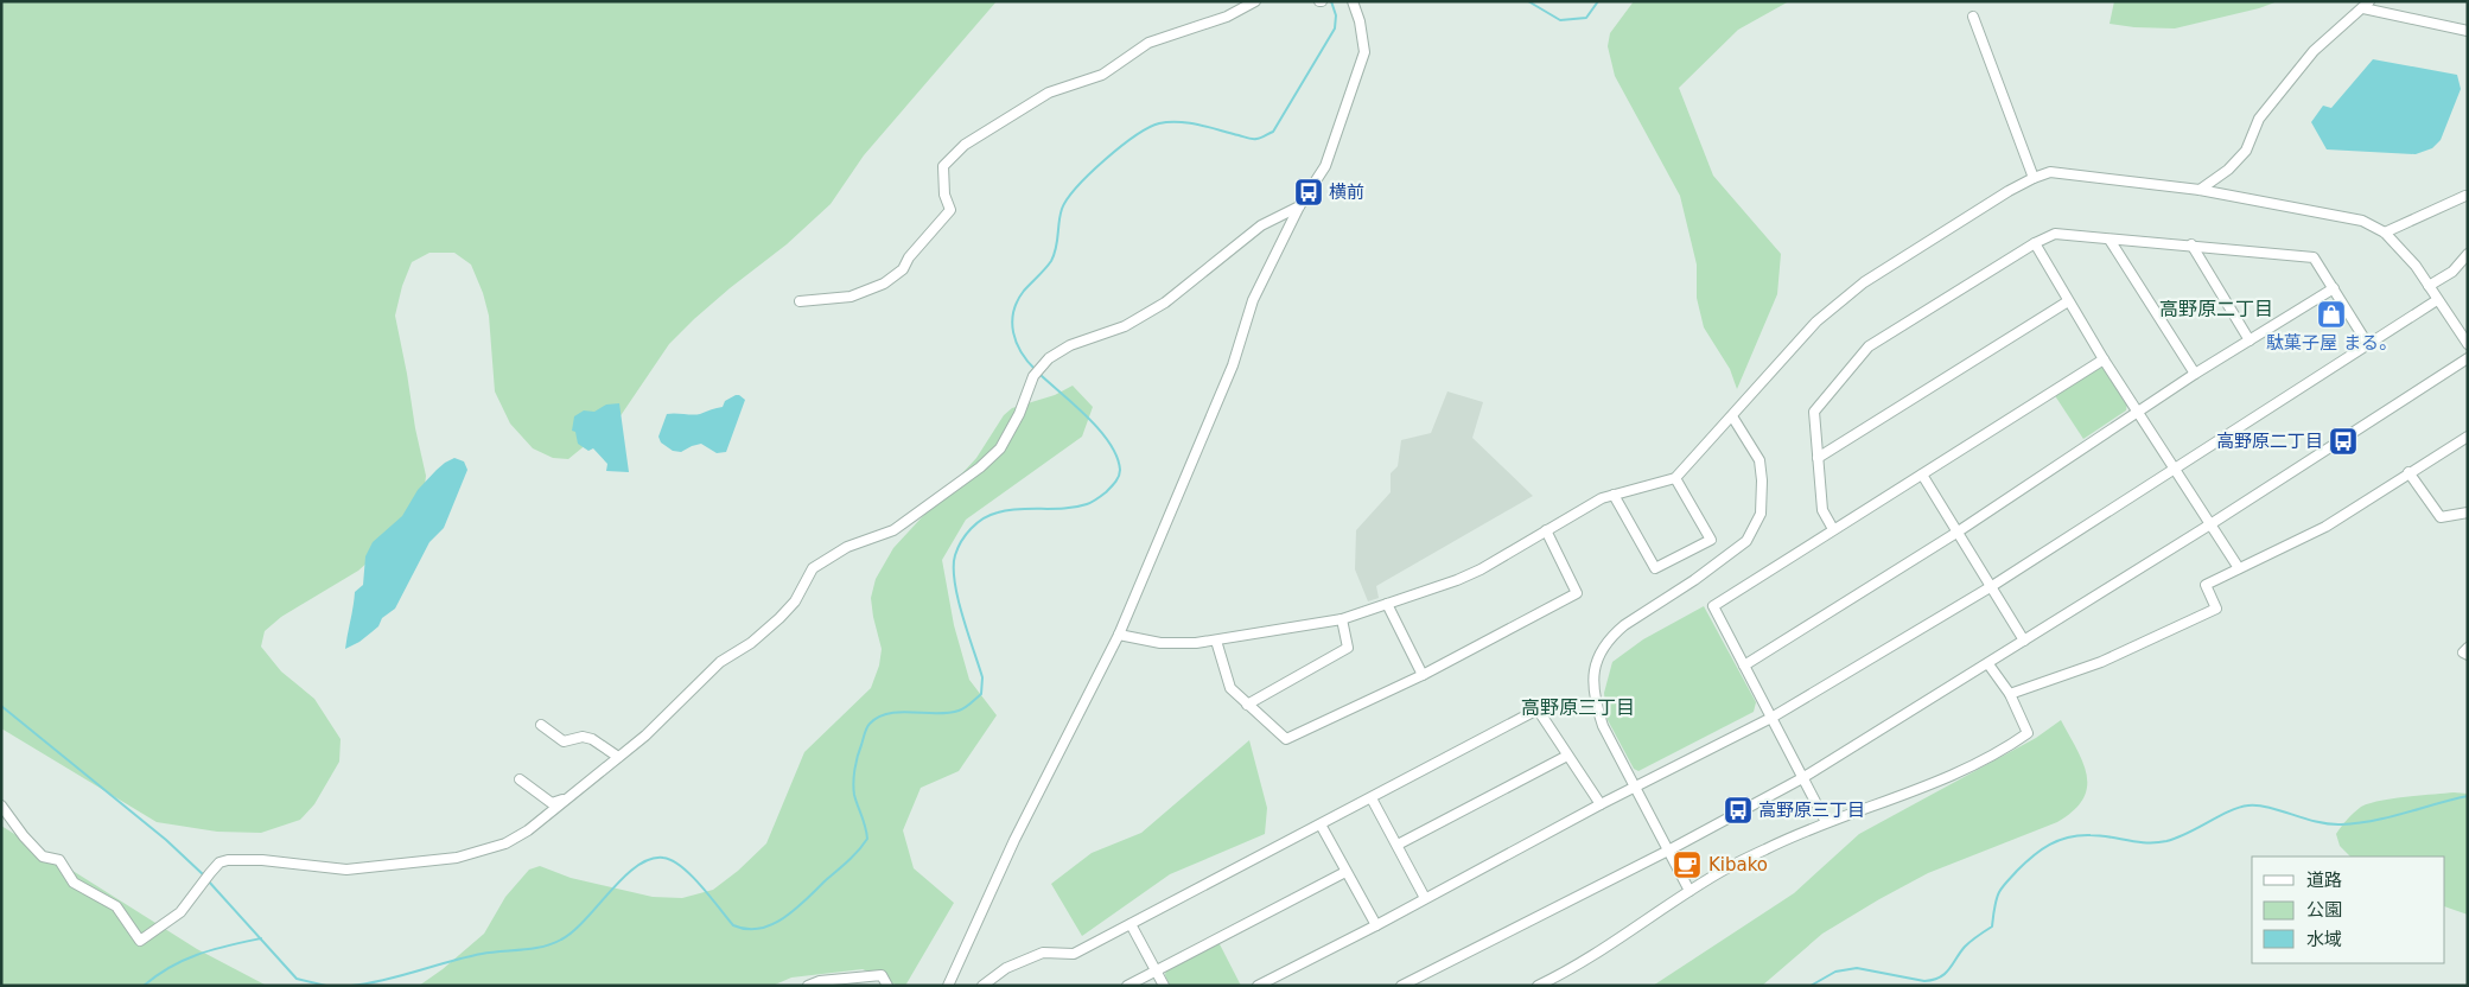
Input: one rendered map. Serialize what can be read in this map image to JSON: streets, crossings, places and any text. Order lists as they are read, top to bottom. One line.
{"districts":["高野原二丁目","高野原三丁目"],"places":{"bus stop":["横前","高野原二丁目","高野原三丁目"],"shop":["駄菓子屋 まる。"],"cafe":["Kibako"]},"legend":["道路","公園","水域"]}
